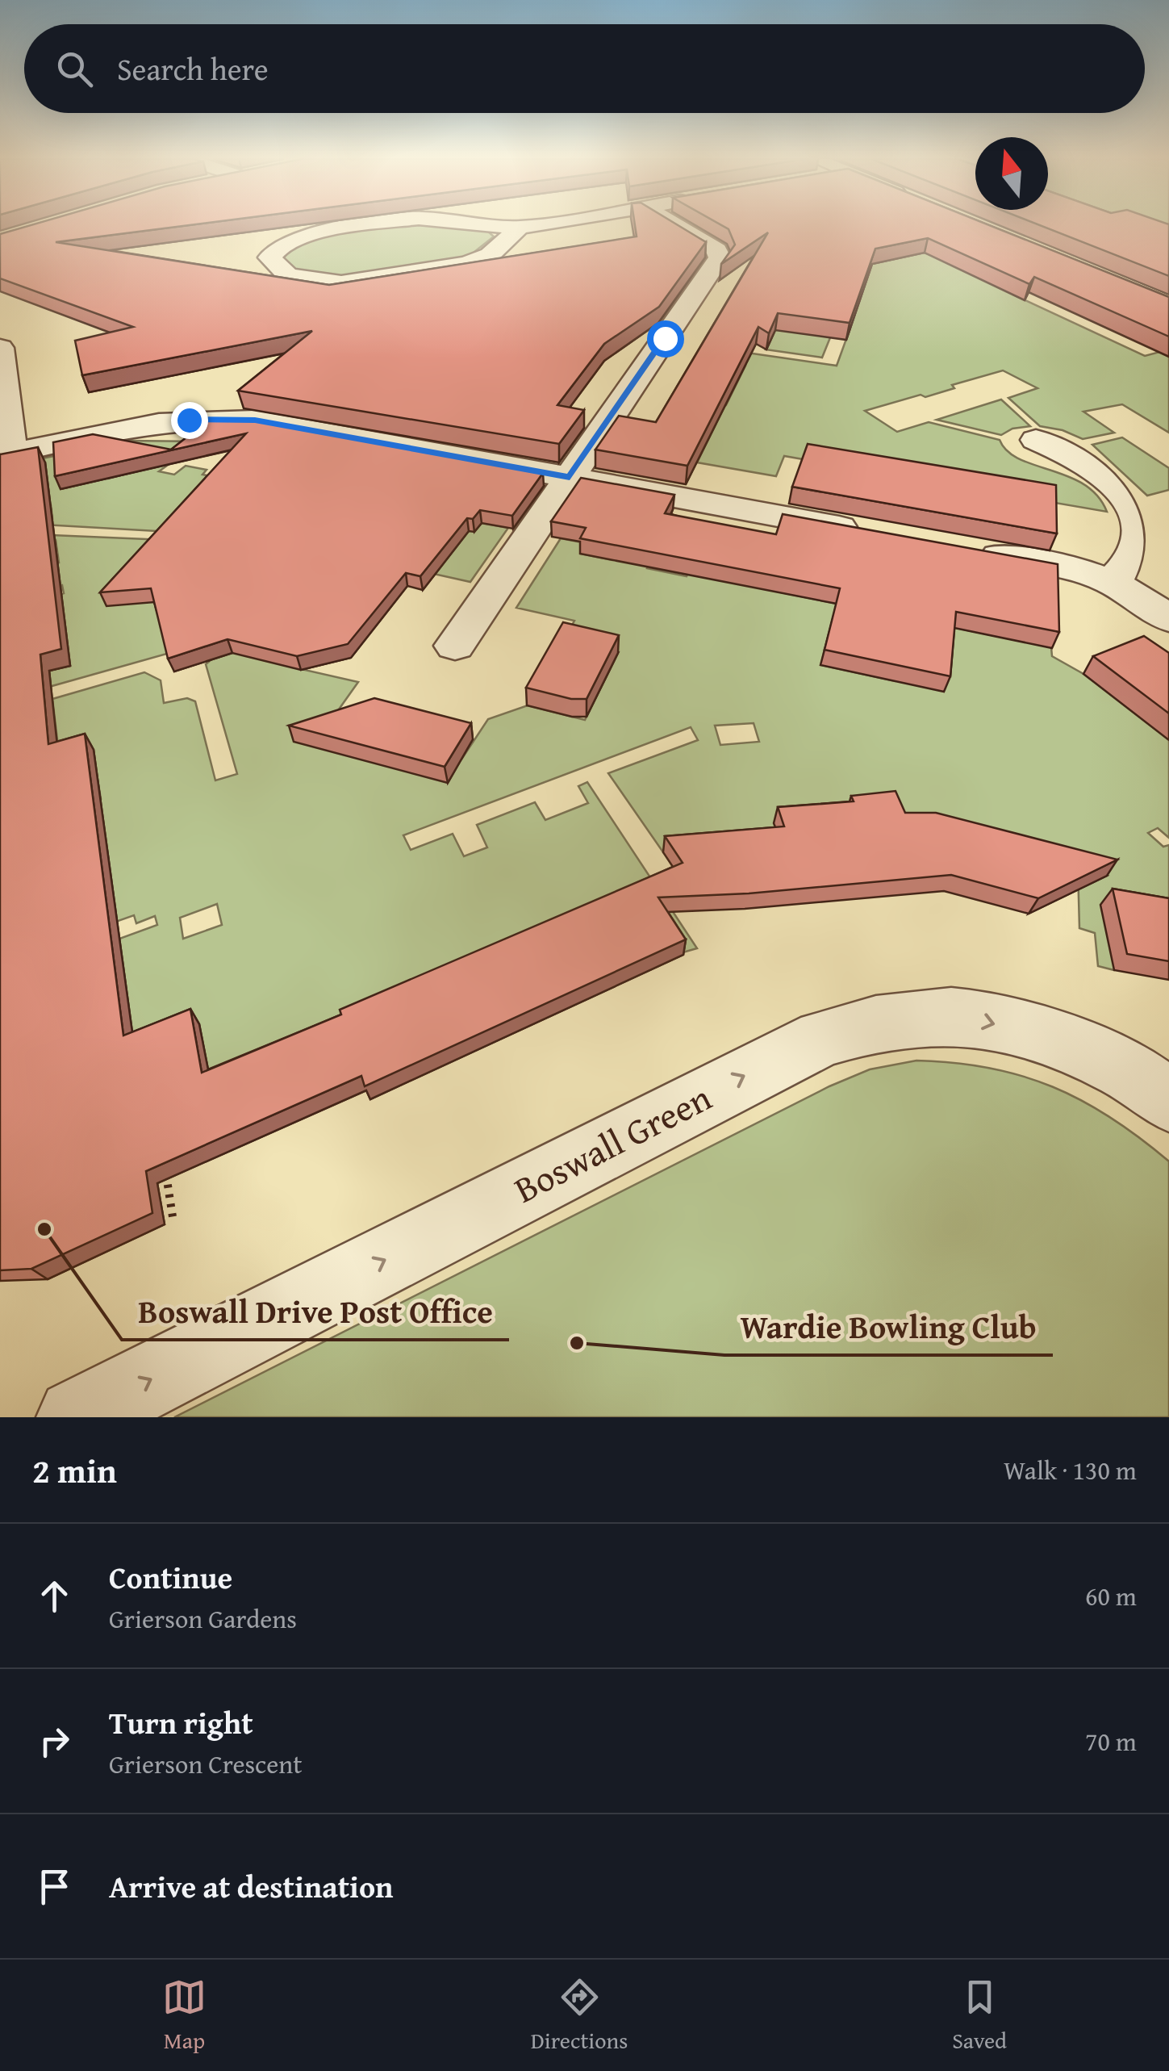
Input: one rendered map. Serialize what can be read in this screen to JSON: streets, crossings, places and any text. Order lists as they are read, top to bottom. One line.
{"streets":{"street":["Boswall Green"]},"one_way":["Boswall Green"],"places":["Boswall Drive Post Office","Wardie Bowling Club"],"north":"top","page":{"search":"Search here","heading":["2 min","Walk · 130 m"],"list":[["Continue","Grierson Gardens","60 m"],["Turn right","Grierson Crescent","70 m"],"Arrive at destination"],"nav":["Map","Directions","Saved"]}}
